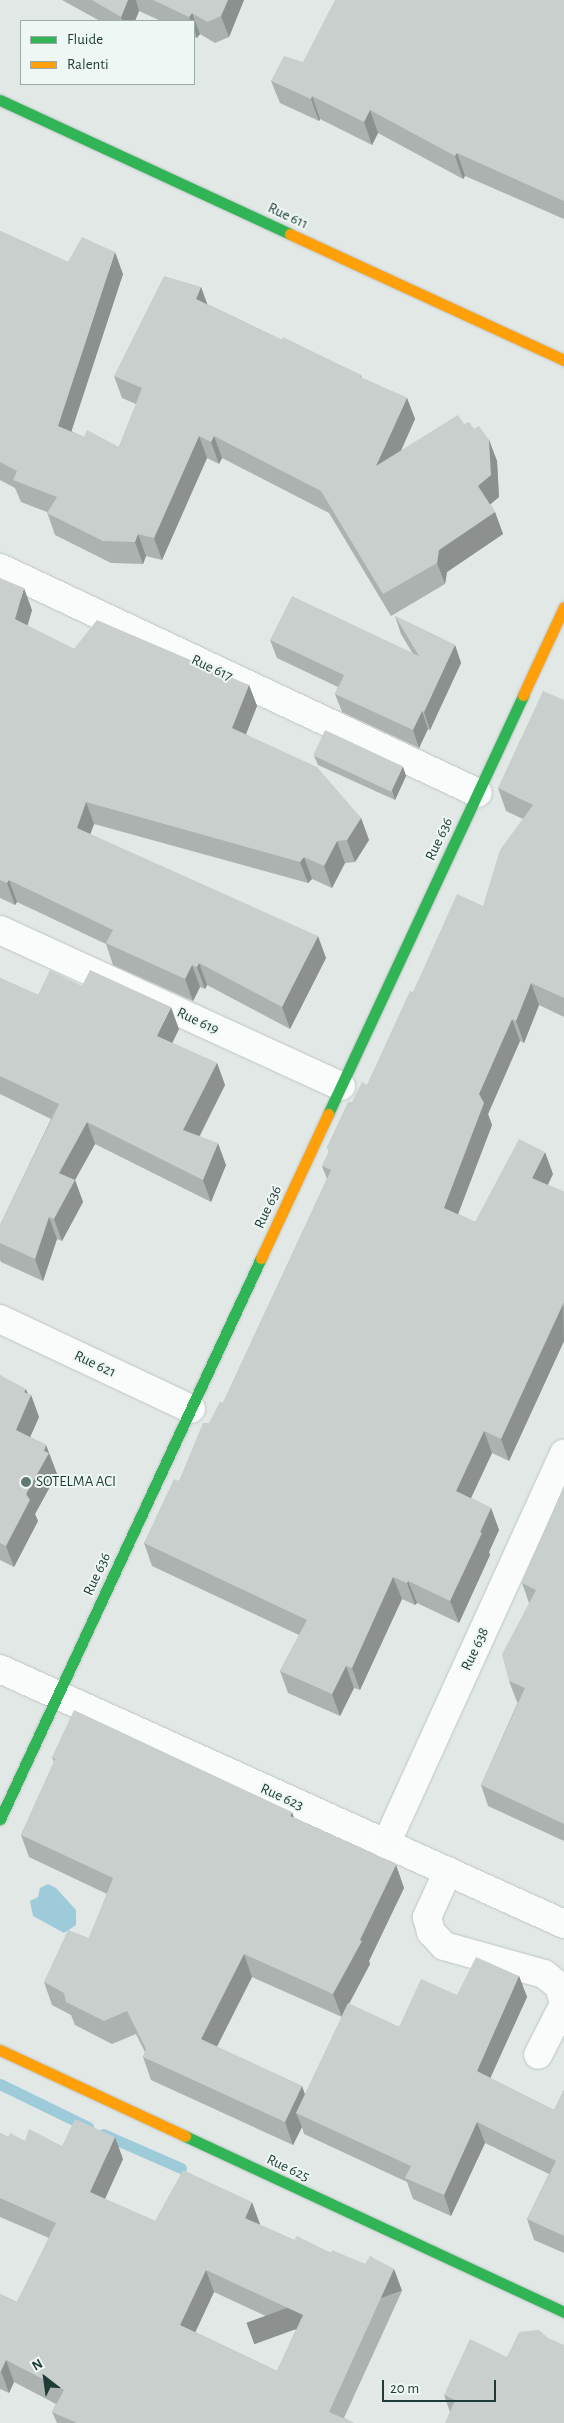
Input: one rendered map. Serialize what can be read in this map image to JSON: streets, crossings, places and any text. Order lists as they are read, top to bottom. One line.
{"streets":{"street":["Rue 611","Rue 617","Rue 636","Rue 619","Rue 621","Rue 638","Rue 623","Rue 625"]},"crossings":[["Rue 617","Rue 636"],["Rue 636","Rue 619"],["Rue 636","Rue 621"],["Rue 636","Rue 623"],["Rue 638","Rue 623"]],"places":["SOTELMA ACI"],"legend":["Fluide","Ralenti"],"scale_bar":"20 m","north":"top left"}
